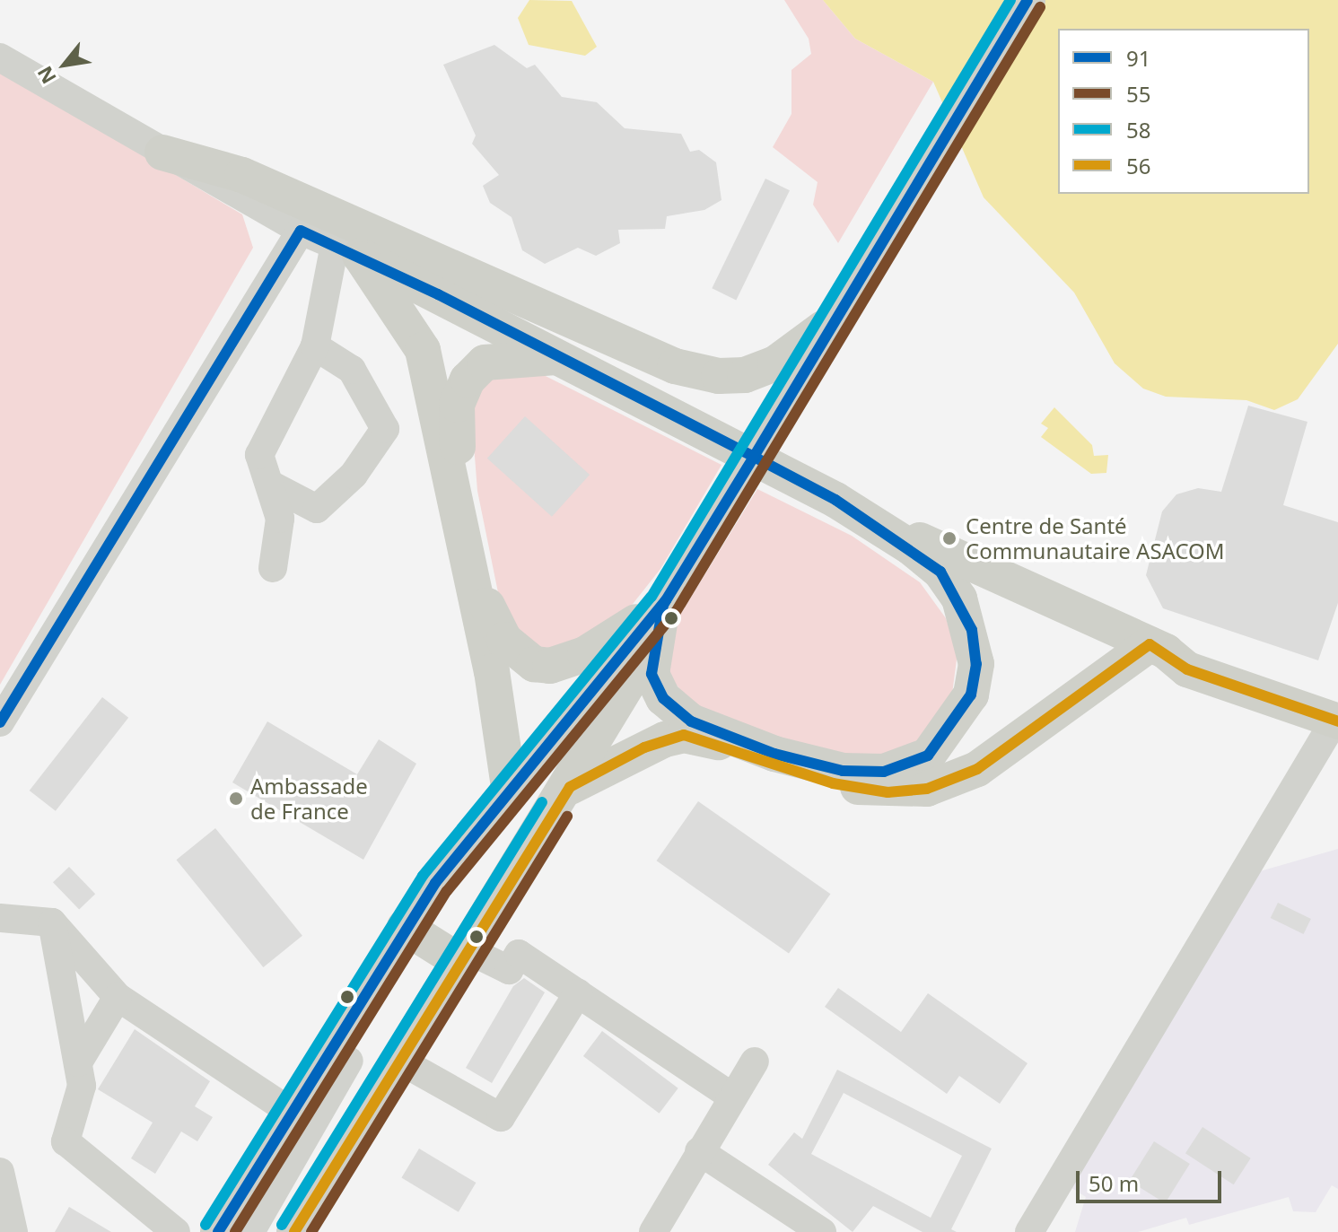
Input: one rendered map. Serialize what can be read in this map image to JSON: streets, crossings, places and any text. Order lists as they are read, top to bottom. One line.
{"places":["Centre de Santé Communautaire ASACOM","Ambassade de France"],"lines":["transit line 91","transit line 58","transit line 55","transit line 56"],"legend":["91","55","58","56"],"scale_bar":"50 m","north":"bottom left"}
